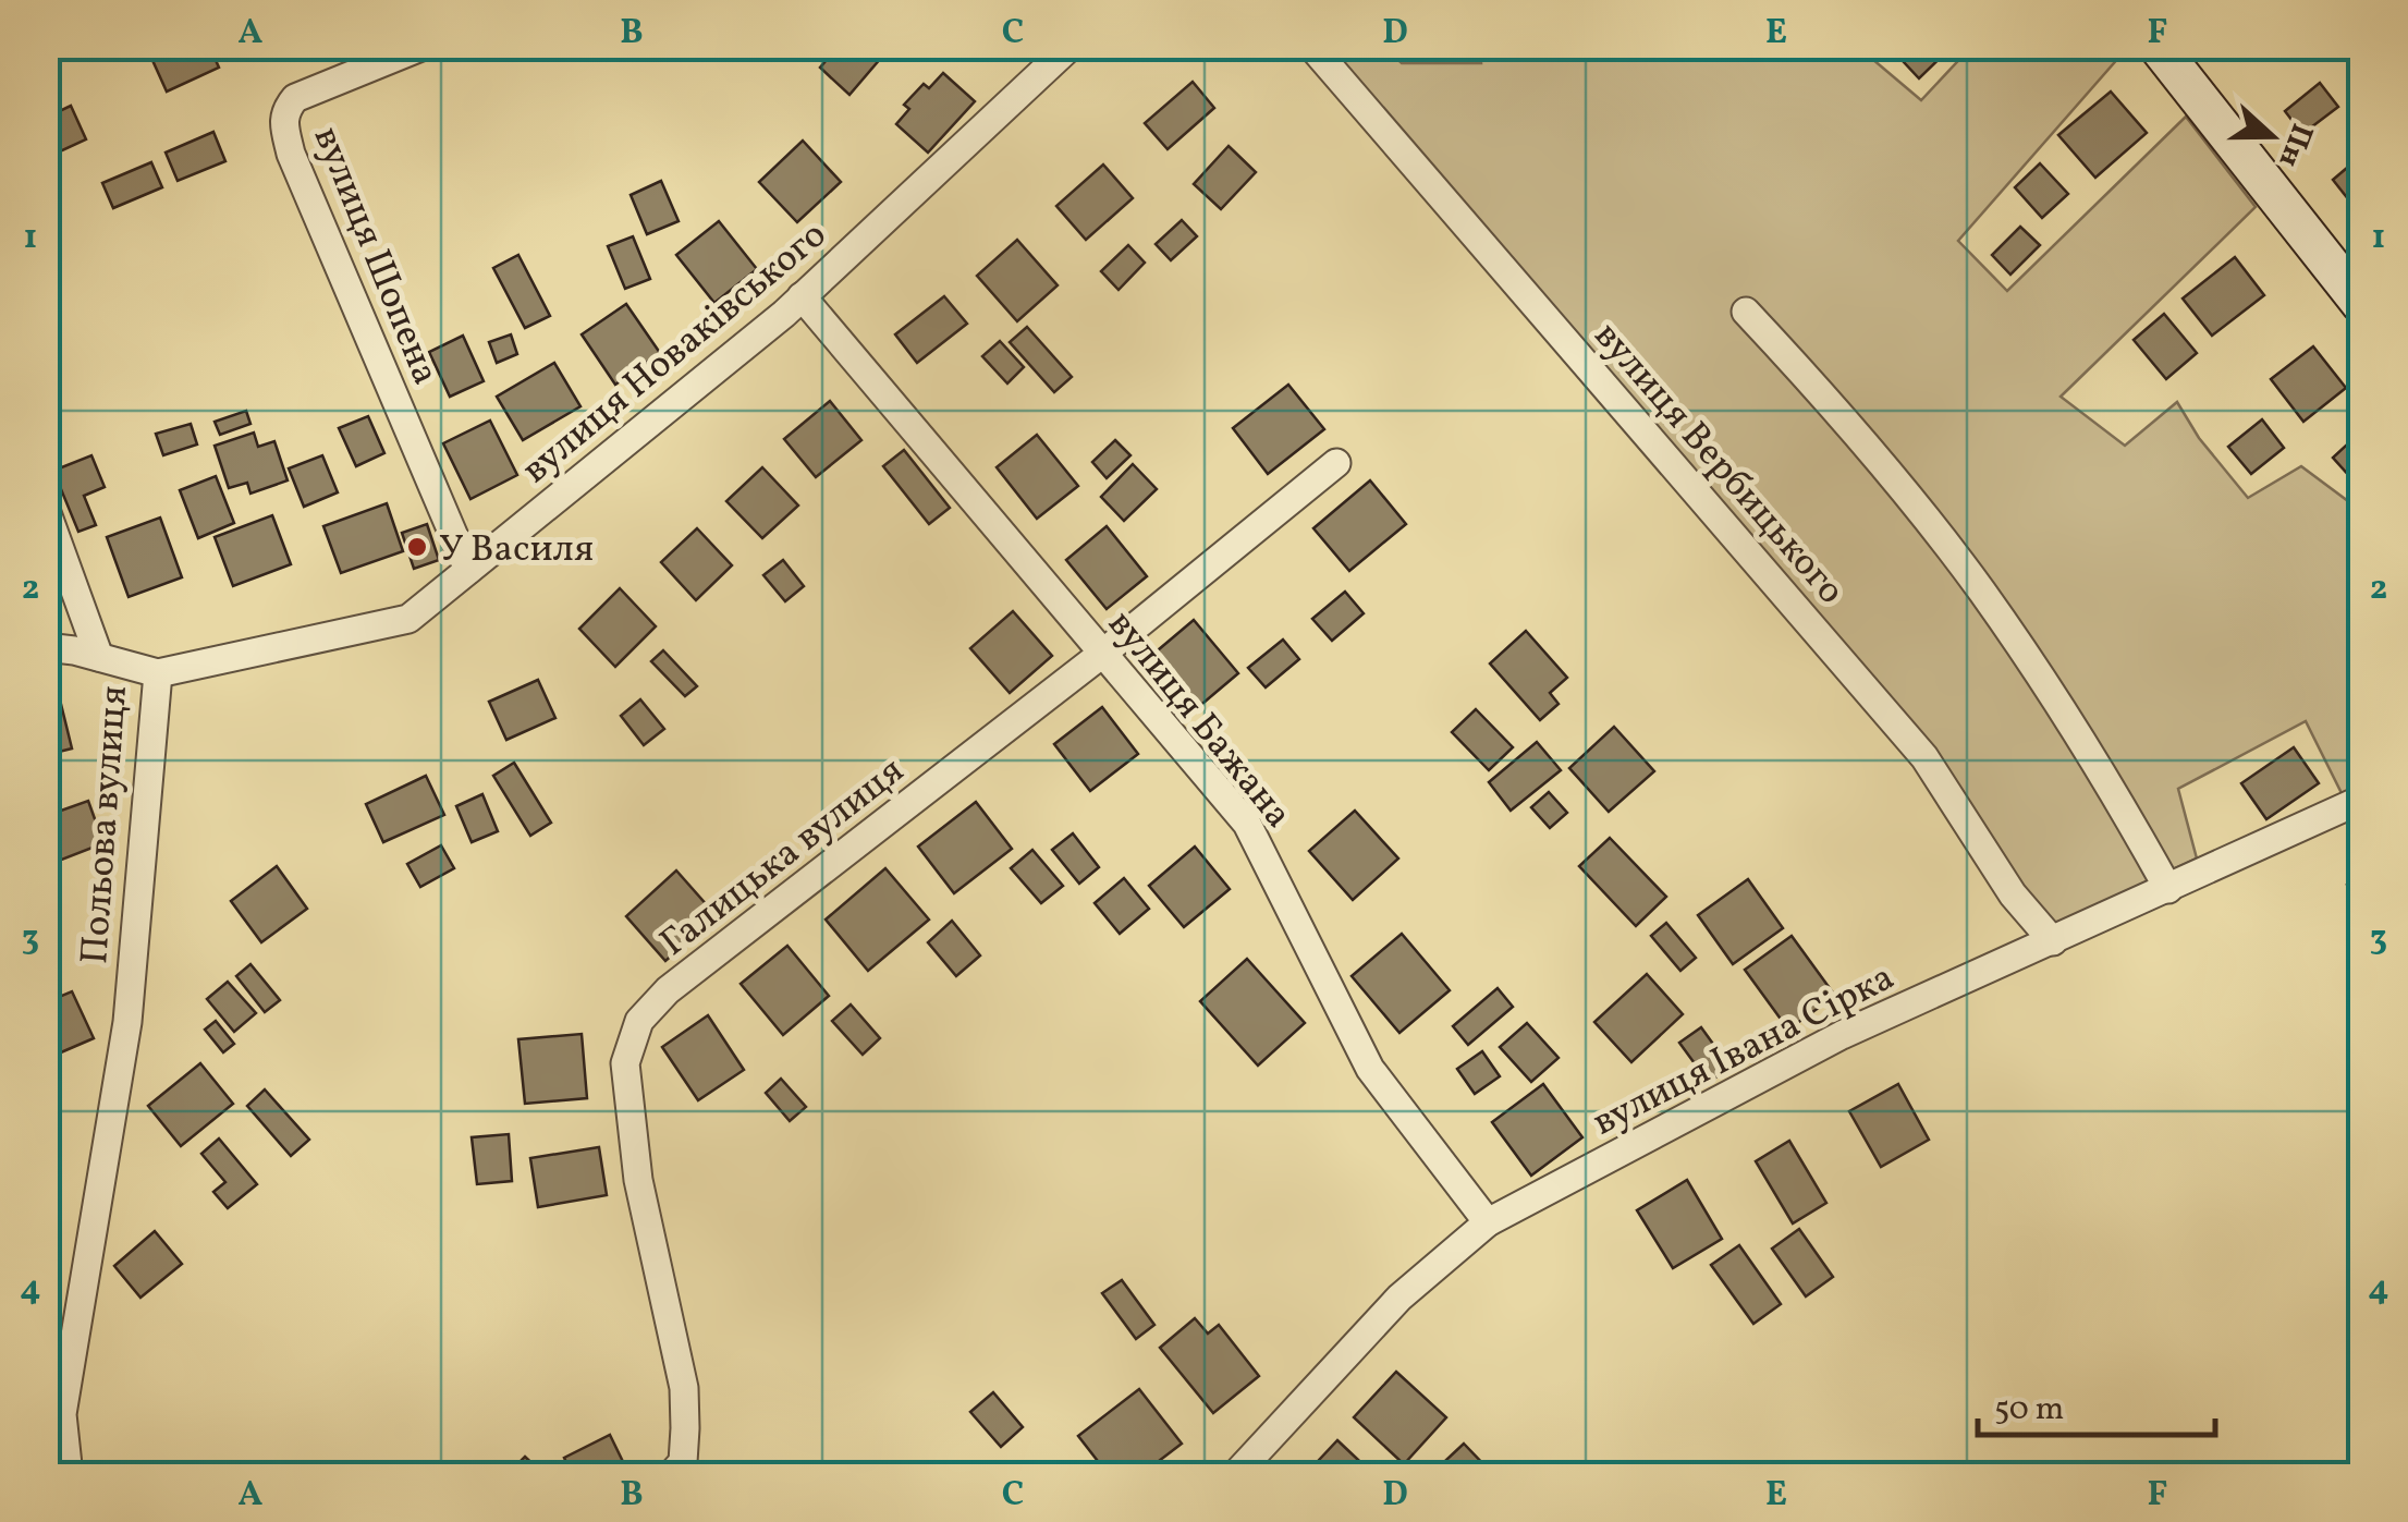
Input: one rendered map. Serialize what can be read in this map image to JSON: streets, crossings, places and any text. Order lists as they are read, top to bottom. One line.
{"streets":{"street":["вулиця Шопена","вулиця Новаківського","вулиця Вербицького","вулиця Бажана","Польова вулиця","Галицька вулиця","вулиця Івана Сірка"]},"crossings":[["вулиця Шопена","вулиця Новаківського"],["вулиця Новаківського","вулиця Бажана"],["вулиця Новаківського","Польова вулиця"],["вулиця Вербицького","вулиця Івана Сірка"],["вулиця Бажана","Галицька вулиця"],["вулиця Бажана","вулиця Івана Сірка"]],"places":["У Василя"],"scale_bar":"50 m","north":"right","grid":{"columns":["A","B","C","D","E","F"],"rows":["1","2","3","4"]}}
